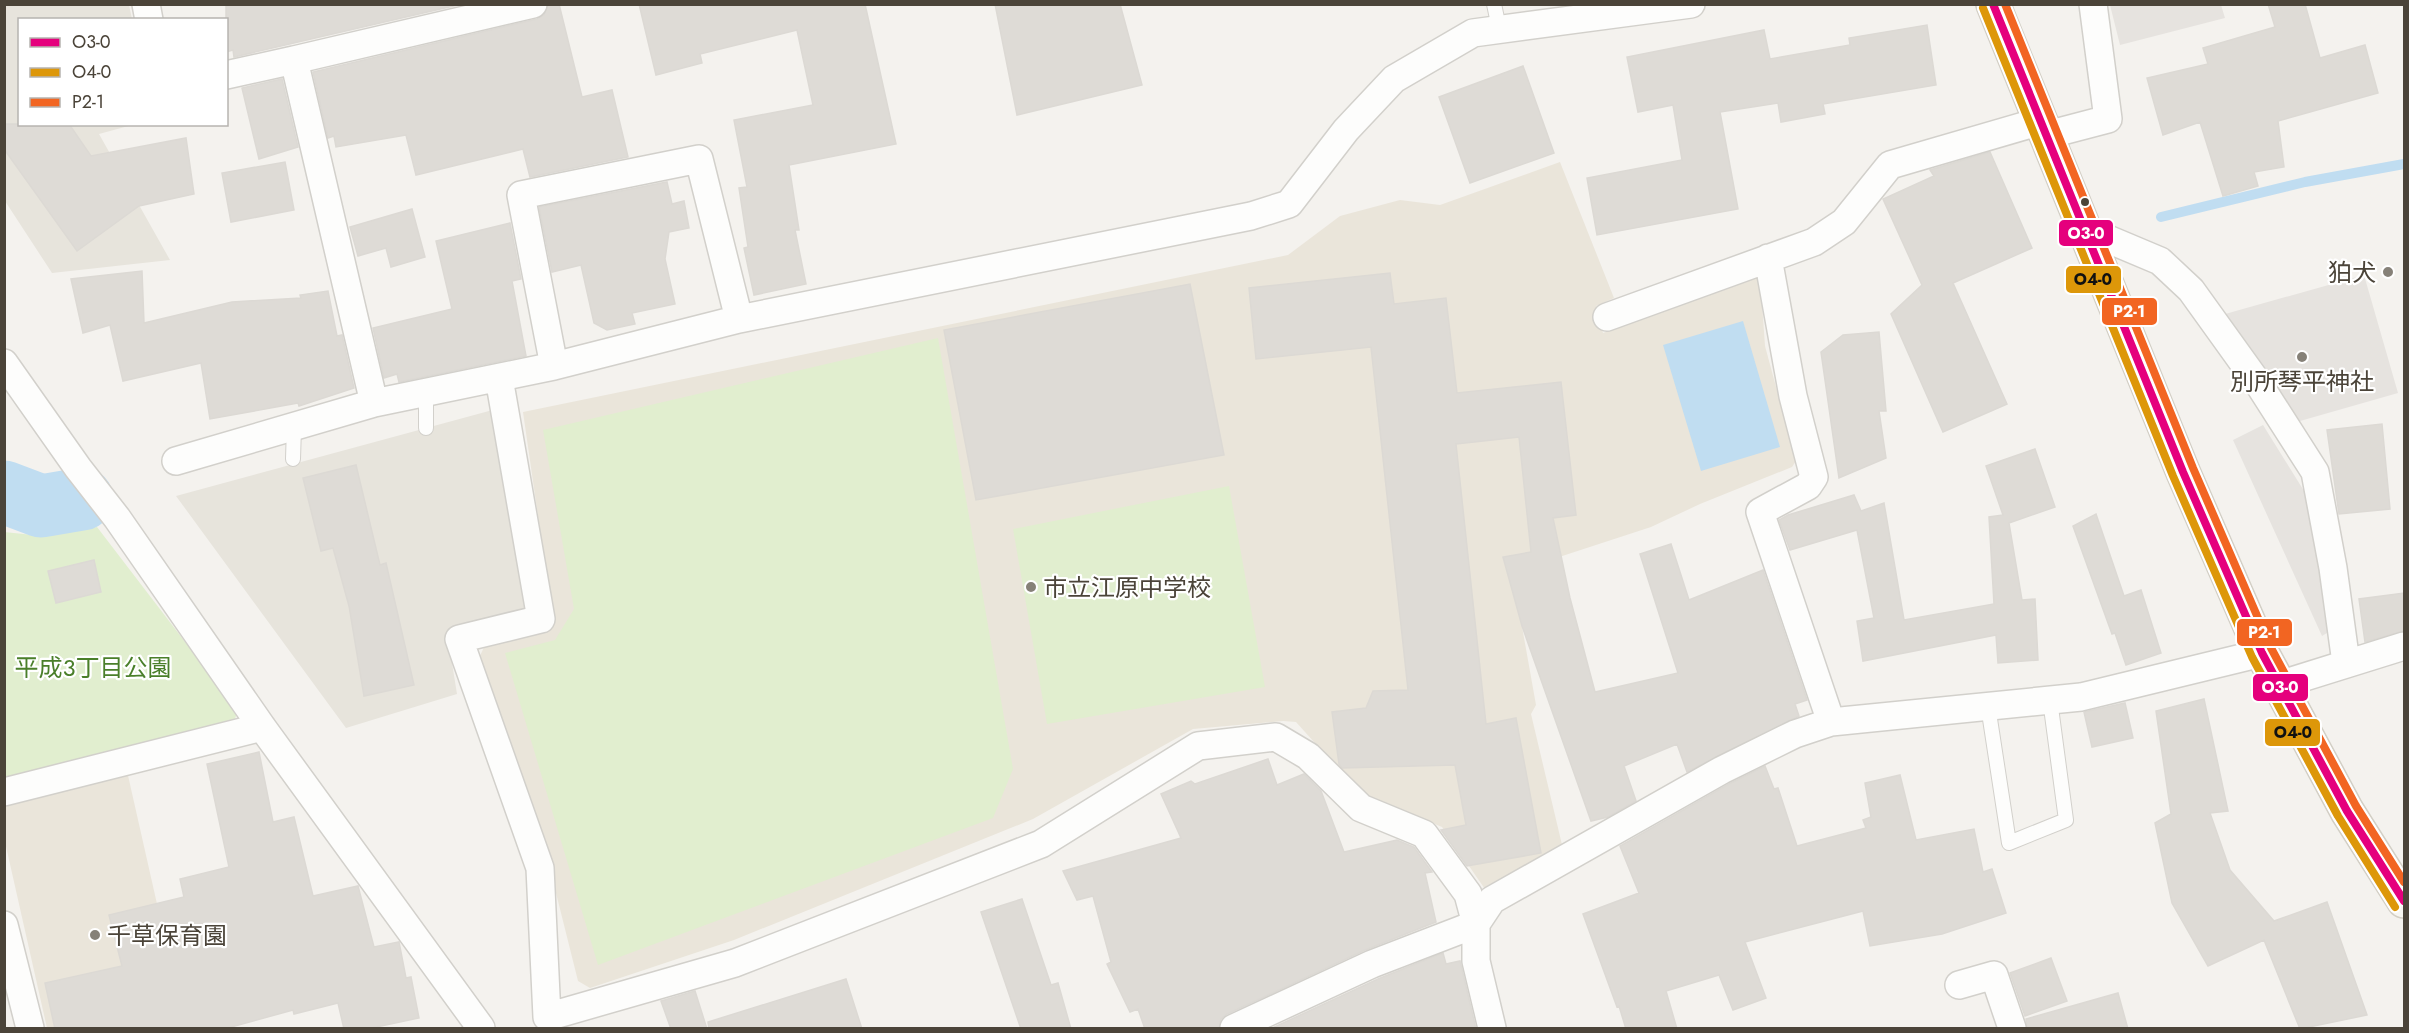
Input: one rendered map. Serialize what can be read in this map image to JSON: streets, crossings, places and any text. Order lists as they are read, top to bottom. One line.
{"parks":["平成3丁目公園"],"places":["狛犬","別所琴平神社","市立江原中学校","千草保育園"],"lines":["transit line O3-0","transit line P2-1","transit line O4-0"],"legend":["O3-0","O4-0","P2-1"]}
